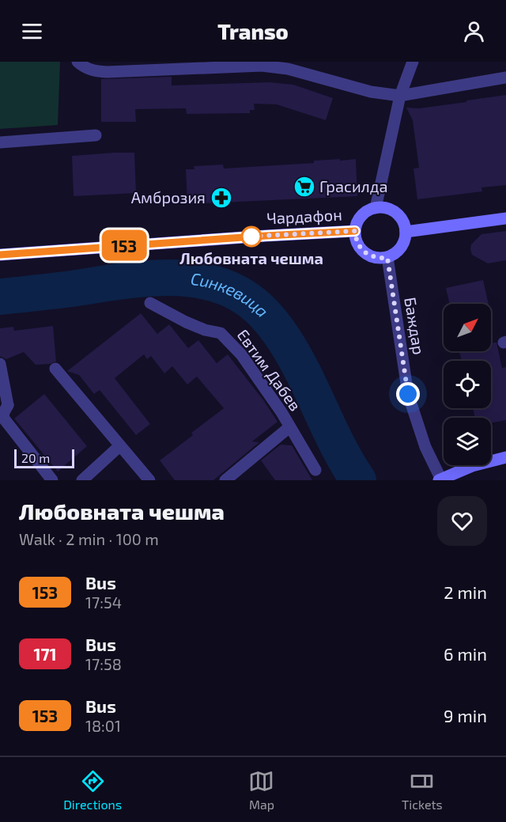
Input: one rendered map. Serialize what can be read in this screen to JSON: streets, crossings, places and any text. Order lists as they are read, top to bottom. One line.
{"streets":{"main road":["Чардафон"],"street":["Баждар","Евтим Дабев"]},"crossings":[["Чардафон","Баждар"]],"water":["Синкевица"],"places":{"supermarket":["Грасилда"],"pharmacy":["Амброзия"],"other":["Любовната чешма"]},"lines":["bus line 153"],"scale_bar":"20 m","north":"top right","page":{"header":"Transo","on_map":"153","scale":"20 m","heading":["Любовната чешма","Walk · 2 min · 100 m"],"list":[{"mark":"153","name":"Bus","note":"17:54","value":"2 min"},{"mark":"171","name":"Bus","note":"17:58","value":"6 min"},{"mark":"153","name":"Bus","note":"18:01","value":"9 min"}],"tabs":["Directions","Map","Tickets"]}}
